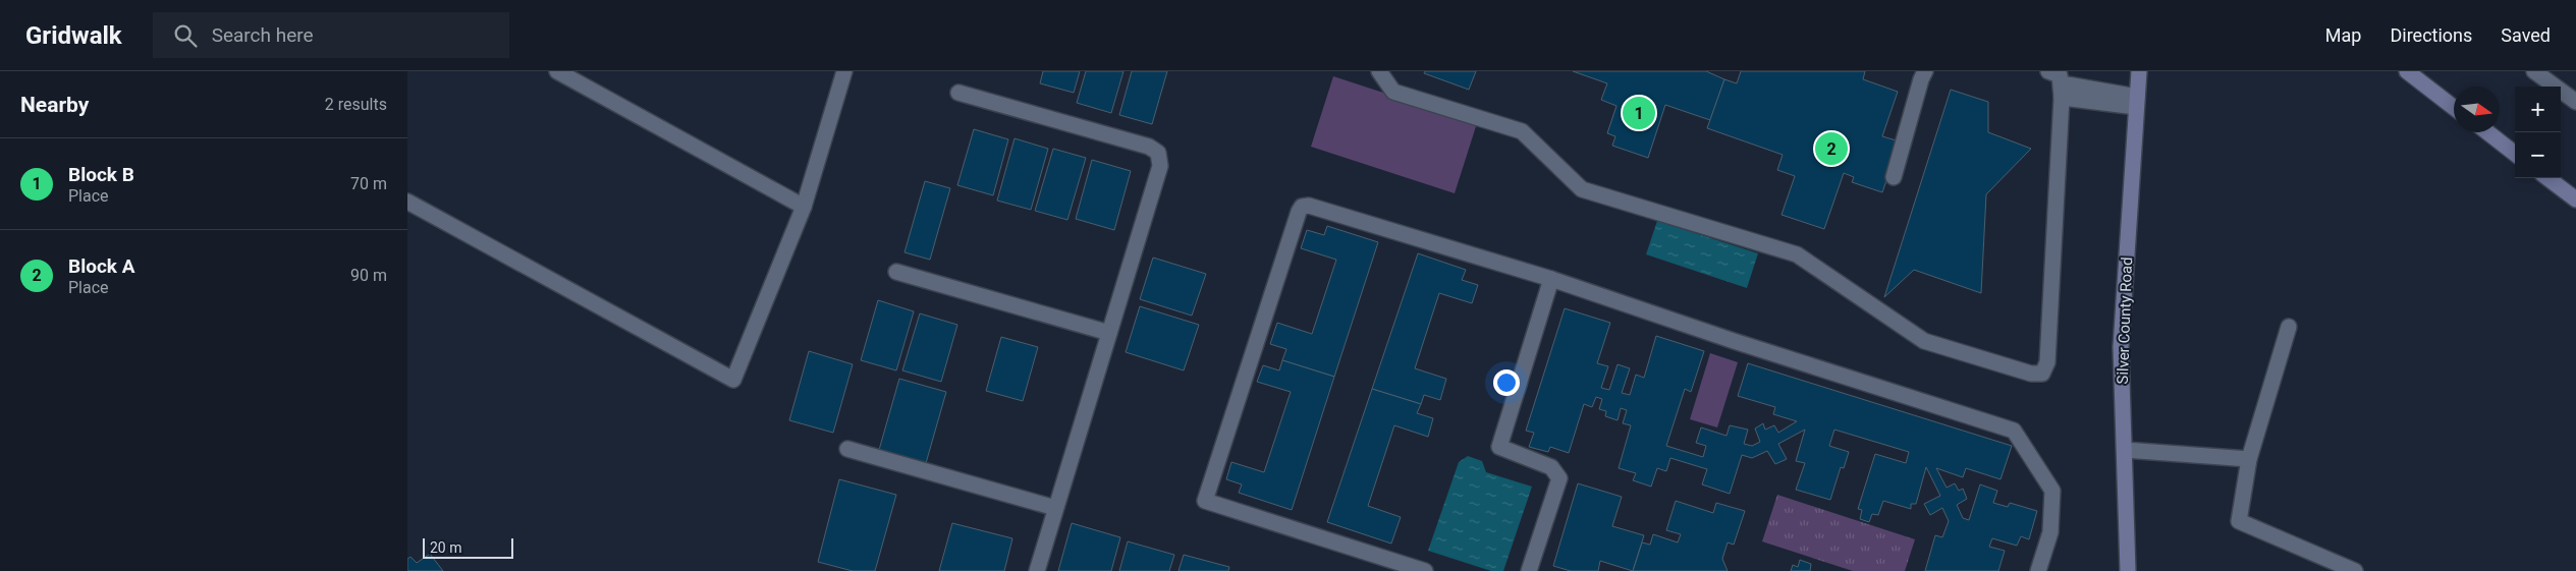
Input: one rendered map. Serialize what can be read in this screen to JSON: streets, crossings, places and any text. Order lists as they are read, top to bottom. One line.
{"streets":{"street":["Silver County Road"]},"scale_bar":"20 m","north":"right","page":{"header":"Gridwalk","search":"Search here","nav":["Map","Directions","Saved"],"heading":["Nearby","2 results"],"map_buttons":["+","−"],"pins":["1","2"],"list":[{"mark":"1","name":"Block B","note":"Place","value":"70 m"},{"mark":"2","name":"Block A","note":"Place","value":"90 m"}],"scale":"20 m"}}
